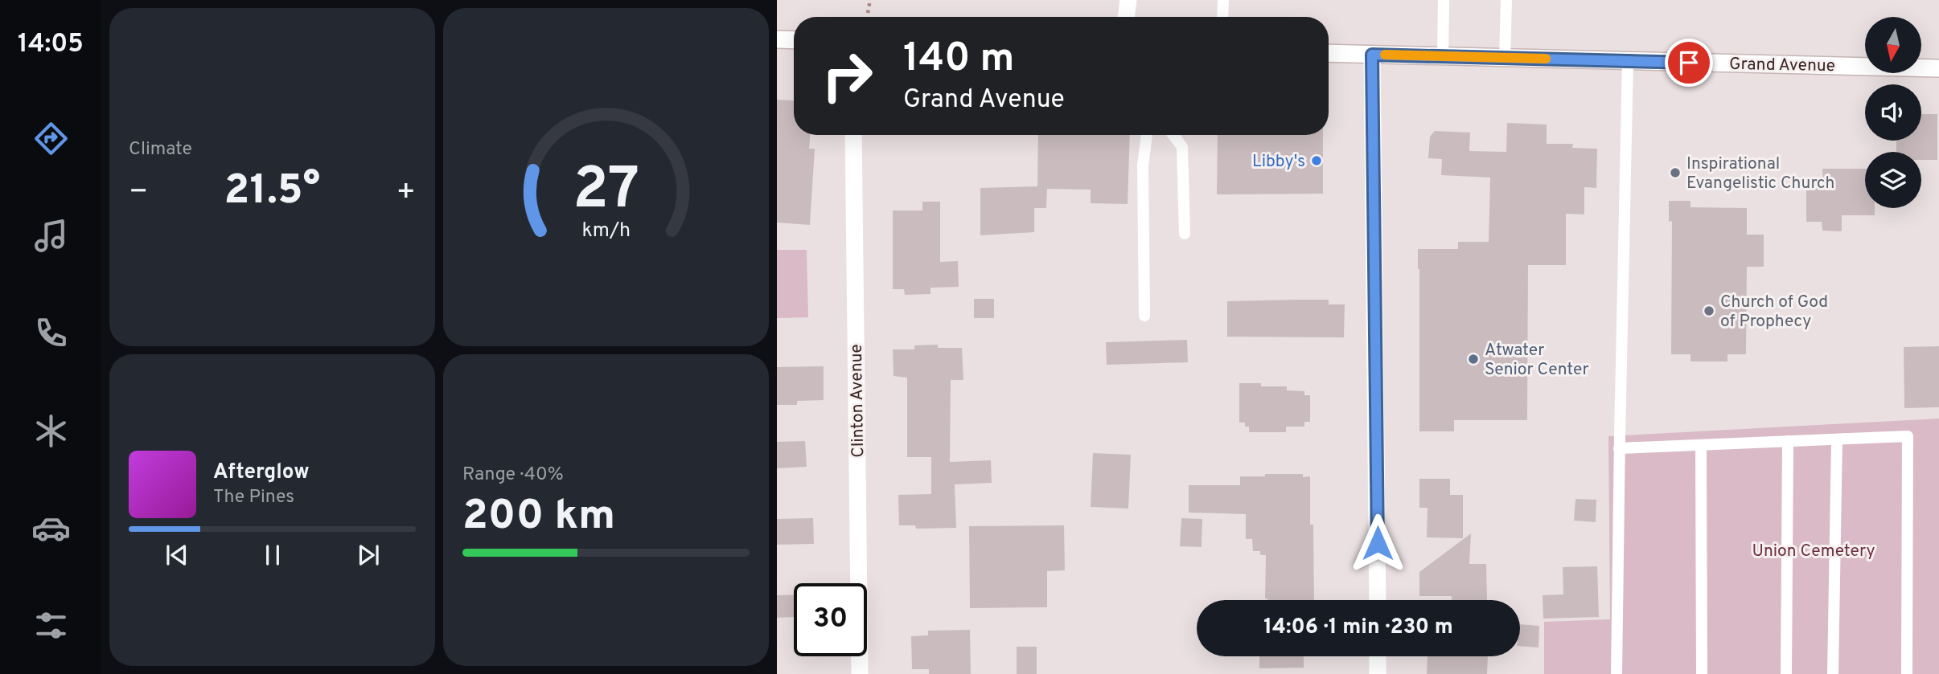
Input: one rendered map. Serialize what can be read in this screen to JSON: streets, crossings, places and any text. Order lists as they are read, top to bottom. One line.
{"streets":{"street":["Grand Avenue","Clinton Avenue"]},"parks":["Union Cemetery"],"places":["Libby's","Inspirational Evangelistic Church","Church of God of Prophecy","Atwater Senior Center"],"north":"bottom","page":{"tabs":"14:05","tile":["Climate",["Range · 40%","200 km"]],"turn":["140 m","Grand Avenue"],"heat":["−","21.5°","+"],"song":["Afterglow","The Pines"],"limit":"30","trip":"14:06 · 1 min · 230 m","gauge":["27","km/h"]}}
